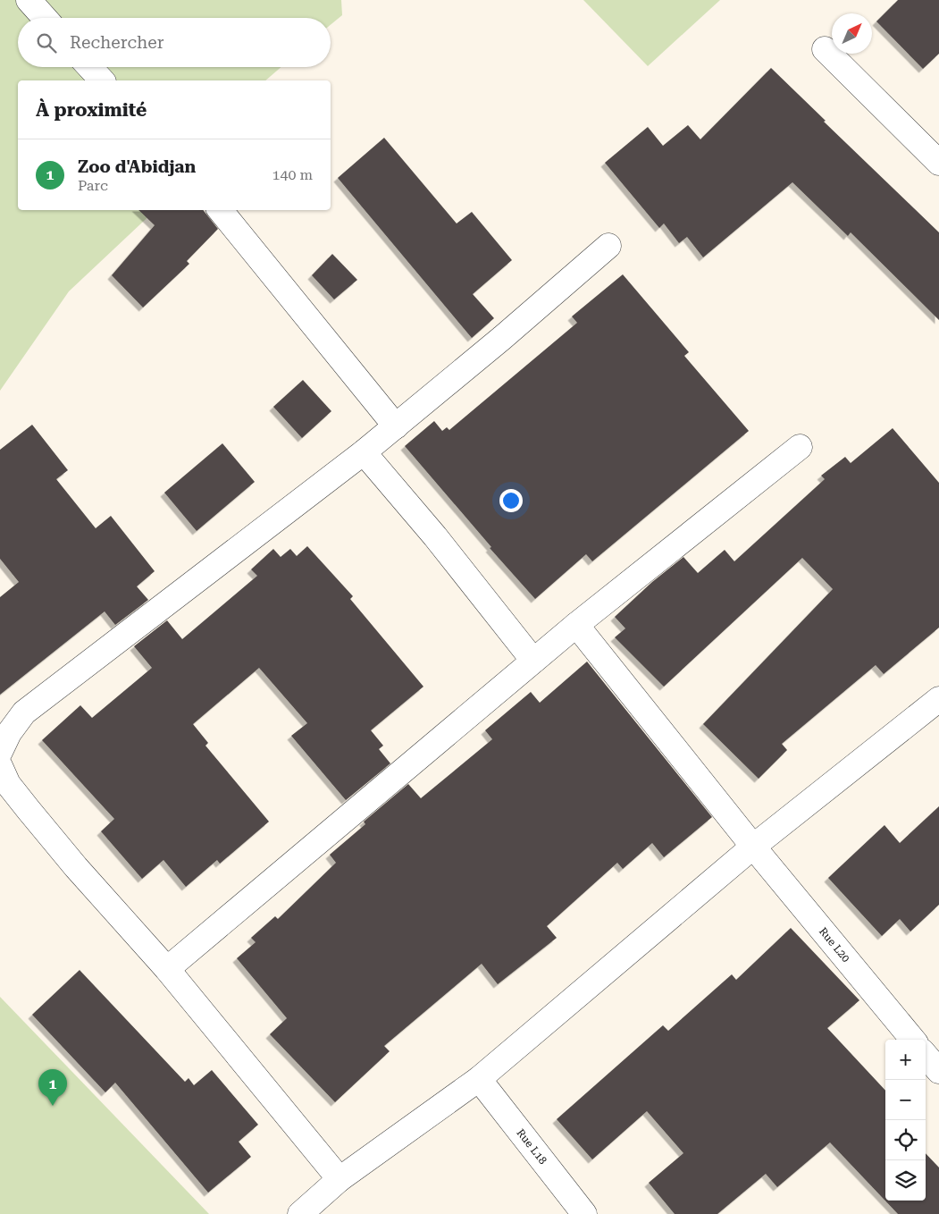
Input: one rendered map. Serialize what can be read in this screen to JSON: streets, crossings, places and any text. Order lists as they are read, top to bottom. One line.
{"streets":{"street":["Rue L20","Rue L18"]},"north":"top right","page":{"search":"Rechercher","heading":"À proximité","list":[{"mark":"1","name":"Zoo d'Abidjan","note":"Parc","value":"140 m"}],"map_buttons":["+","−"],"pins":"1"}}
